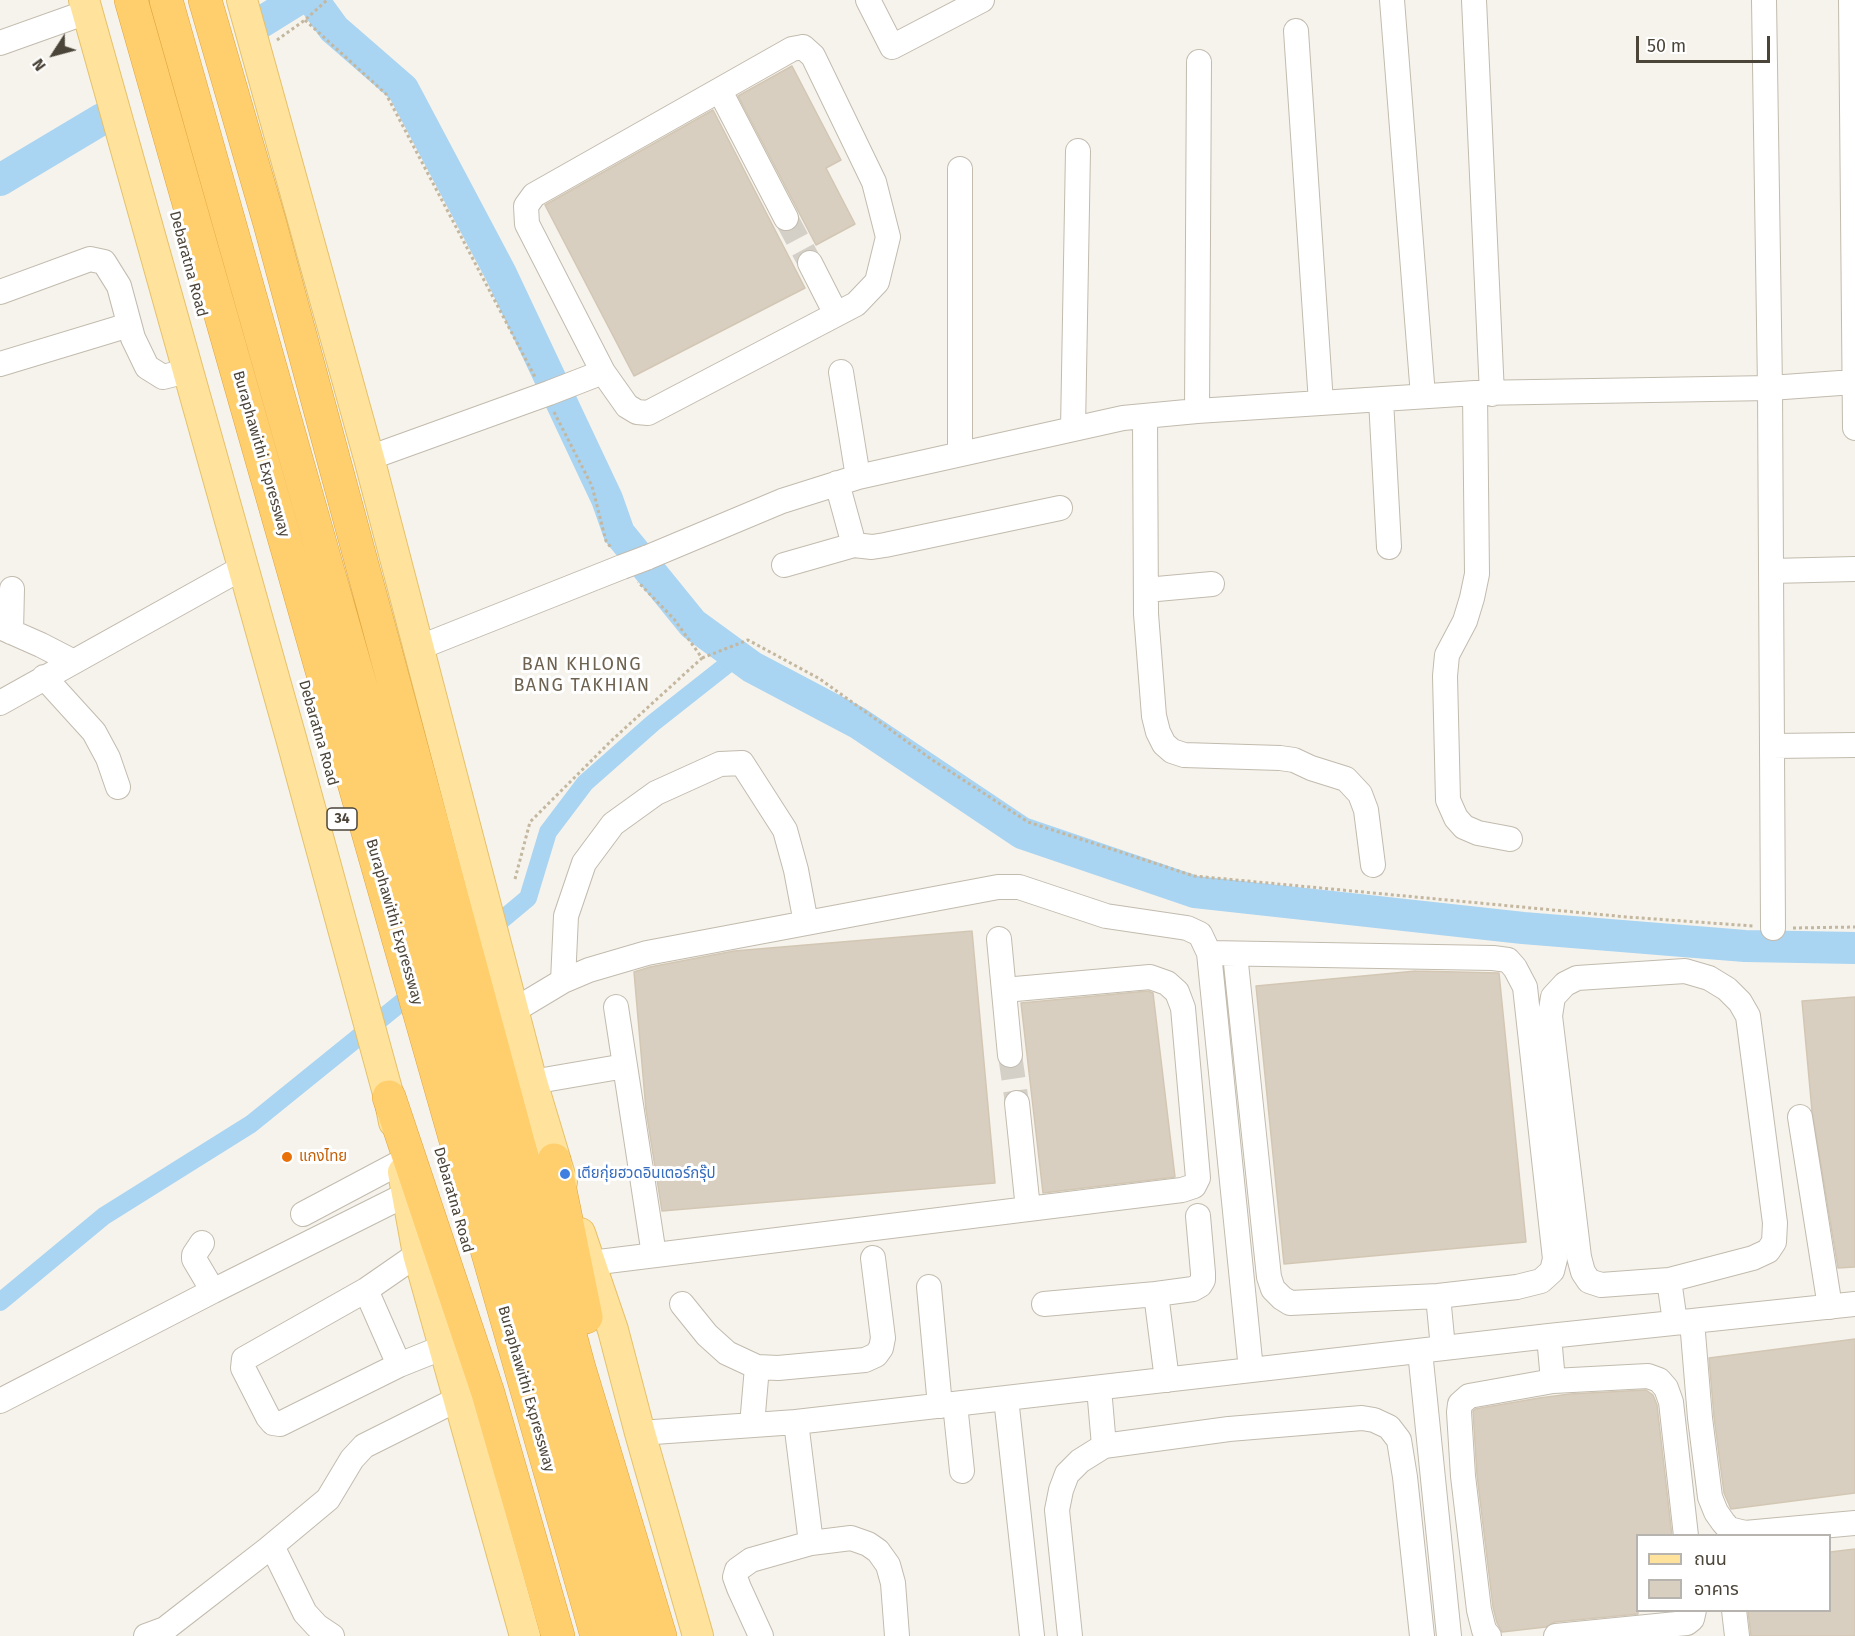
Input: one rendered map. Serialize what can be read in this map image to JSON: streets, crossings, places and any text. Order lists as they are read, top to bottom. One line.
{"streets":{"highway":["Debaratna Road","Buraphawithi Expressway","34"]},"districts":["BAN KHLONG BANG TAKHIAN"],"places":["แกงไทย","เตียกุ่ยฮวดอินเตอร์กรุ๊ป"],"legend":["ถนน","อาคาร"],"scale_bar":"50 m","north":"bottom left"}
